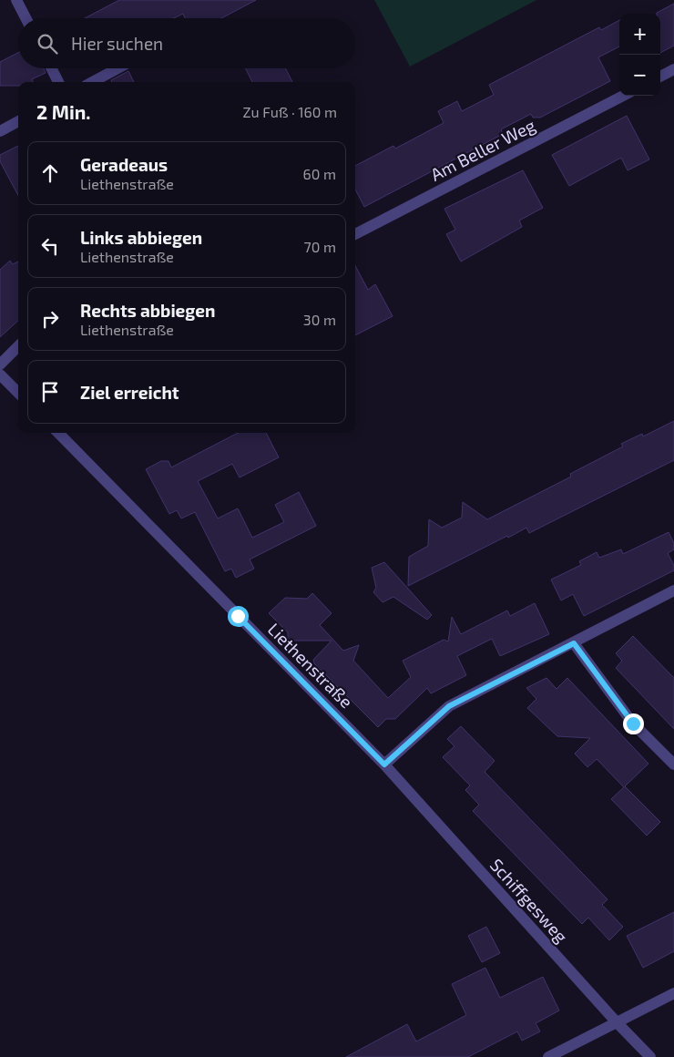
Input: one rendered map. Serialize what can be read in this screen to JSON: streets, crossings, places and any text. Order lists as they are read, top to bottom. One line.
{"streets":{"street":["Am Beller Weg","Liethenstraße","Schiffgesweg"]},"crossings":[["Liethenstraße","Schiffgesweg"]],"page":{"map_buttons":["+","−"],"search":"Hier suchen","heading":["2 Min.","Zu Fuß · 160 m"],"list":[["Geradeaus","Liethenstraße","60 m"],["Links abbiegen","Liethenstraße","70 m"],["Rechts abbiegen","Liethenstraße","30 m"],"Ziel erreicht"]}}
